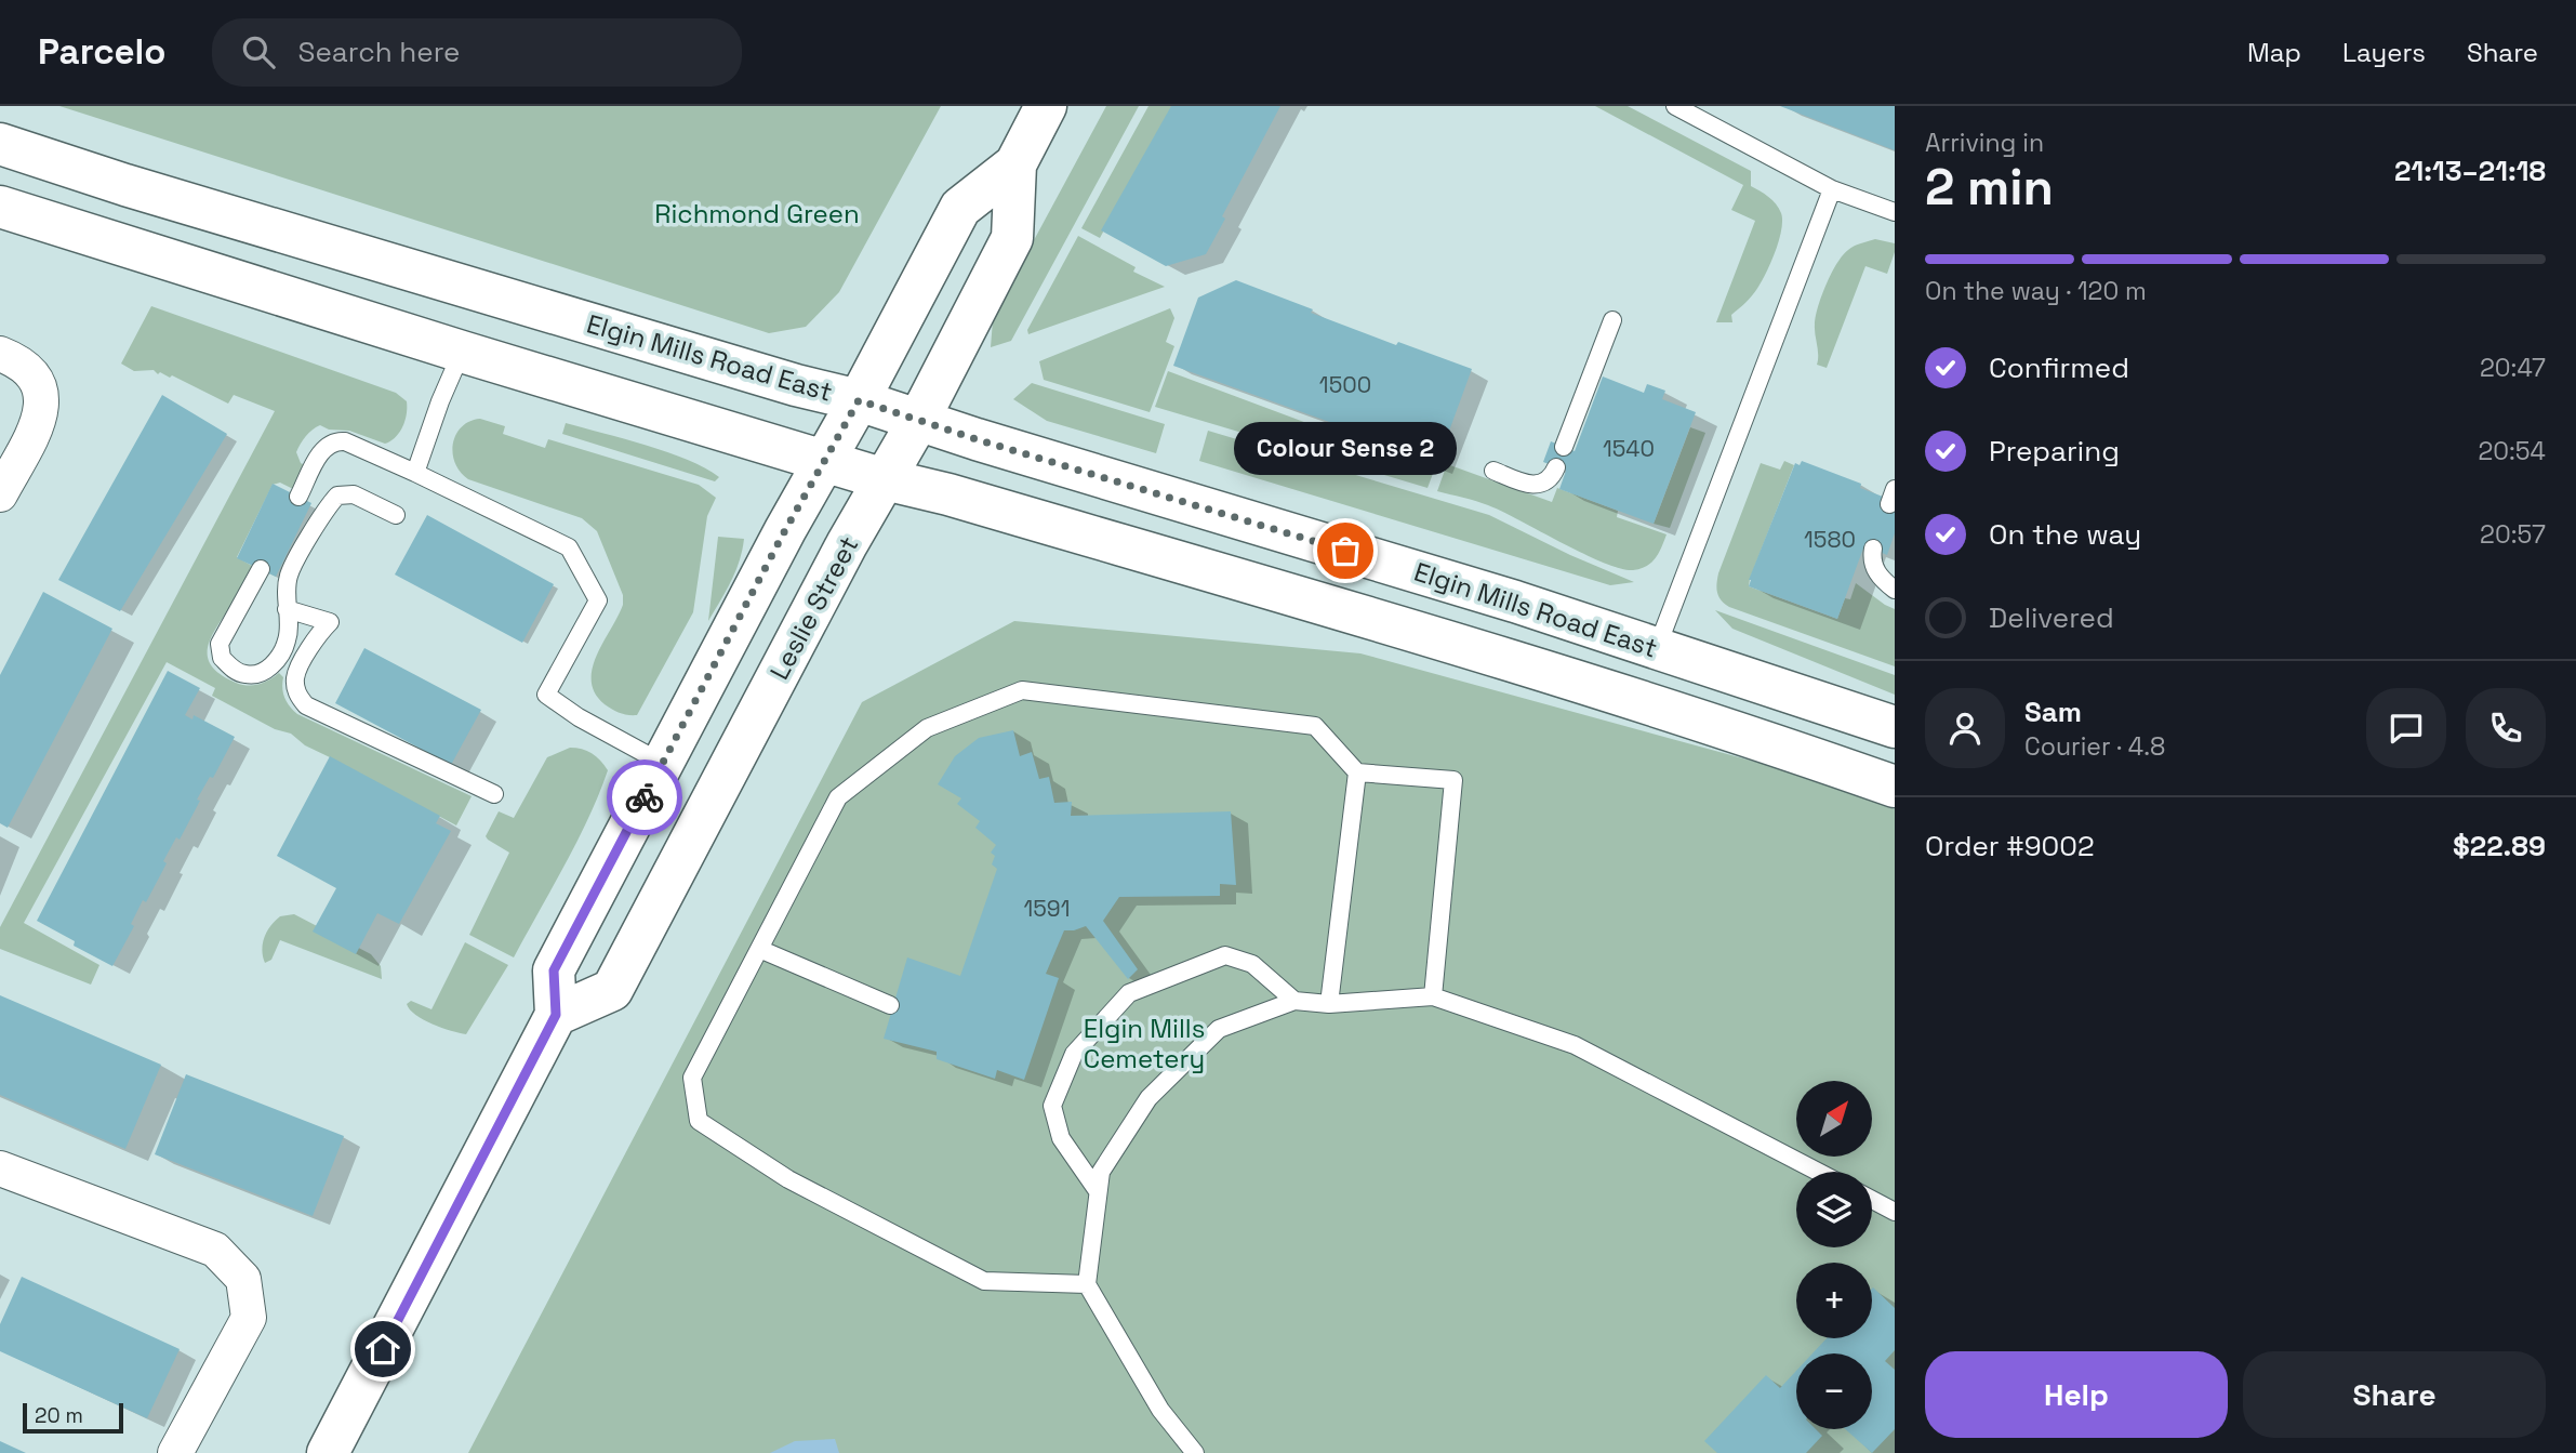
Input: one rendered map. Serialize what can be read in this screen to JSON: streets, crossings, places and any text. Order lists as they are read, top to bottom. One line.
{"streets":{"main road":["Elgin Mills Road East","Leslie Street"]},"crossings":[["Elgin Mills Road East","Leslie Street"]],"parks":["Richmond Green","Elgin Mills Cemetery"],"places":["Colour Sense 2"],"house_numbers":["1500","1540","1580","1591"],"scale_bar":"20 m","north":"top right","page":{"header":"Parcelo","search":"Search here","nav":["Map","Layers","Share"],"heading":["2 min","Arriving in","21:13–21:18"],"panel":["Sam","Courier · 4.8","Order #9002","$22.89"],"bar":"On the way · 120 m","list":[["Confirmed","20:47"],["Preparing","20:54"],["On the way","20:57"],"Delivered"],"bubble":"Colour Sense 2","map_buttons":["+","−"],"buttons":["Help","Share"],"scale":"20 m"}}
